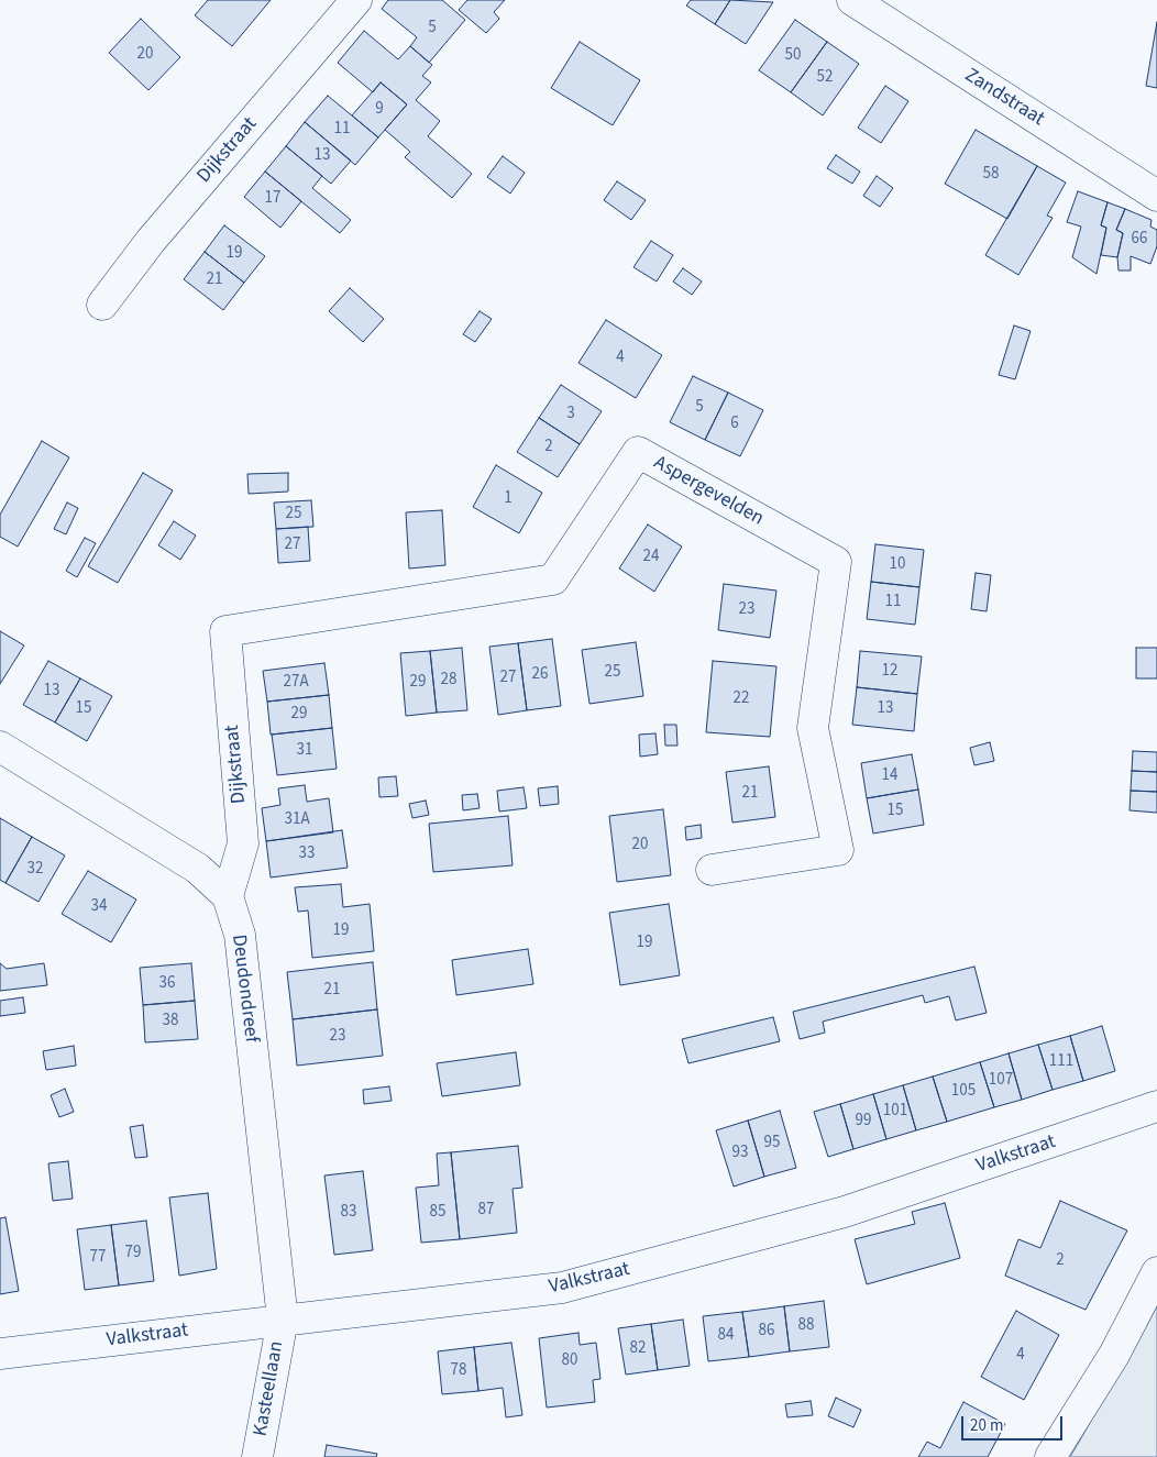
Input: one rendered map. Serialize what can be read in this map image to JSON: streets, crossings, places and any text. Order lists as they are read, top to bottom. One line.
{"streets":{"street":["Zandstraat","Dijkstraat","Aspergevelden","Deudondreef","Valkstraat","Kasteellaan"]},"crossings":[["Dijkstraat","Aspergevelden"],["Dijkstraat","Deudondreef"],["Deudondreef","Valkstraat"],["Deudondreef","Kasteellaan"],["Valkstraat","Kasteellaan"]],"house_numbers":["5","20","50","52","9","11","13","58","17","66","19","21","4","5","3","6","2","1","25","27","24","10","11","23","12","25","26","27","28","27A","29","13","22","15","13","29","31","14","21","15","31A","20","33","32","34","19","19","36","21","38","23","111","107","105","101","99","95","93","87","83","85","79","77","2","88","86","84","82","4","80","78"],"scale_bar":"20 m"}
